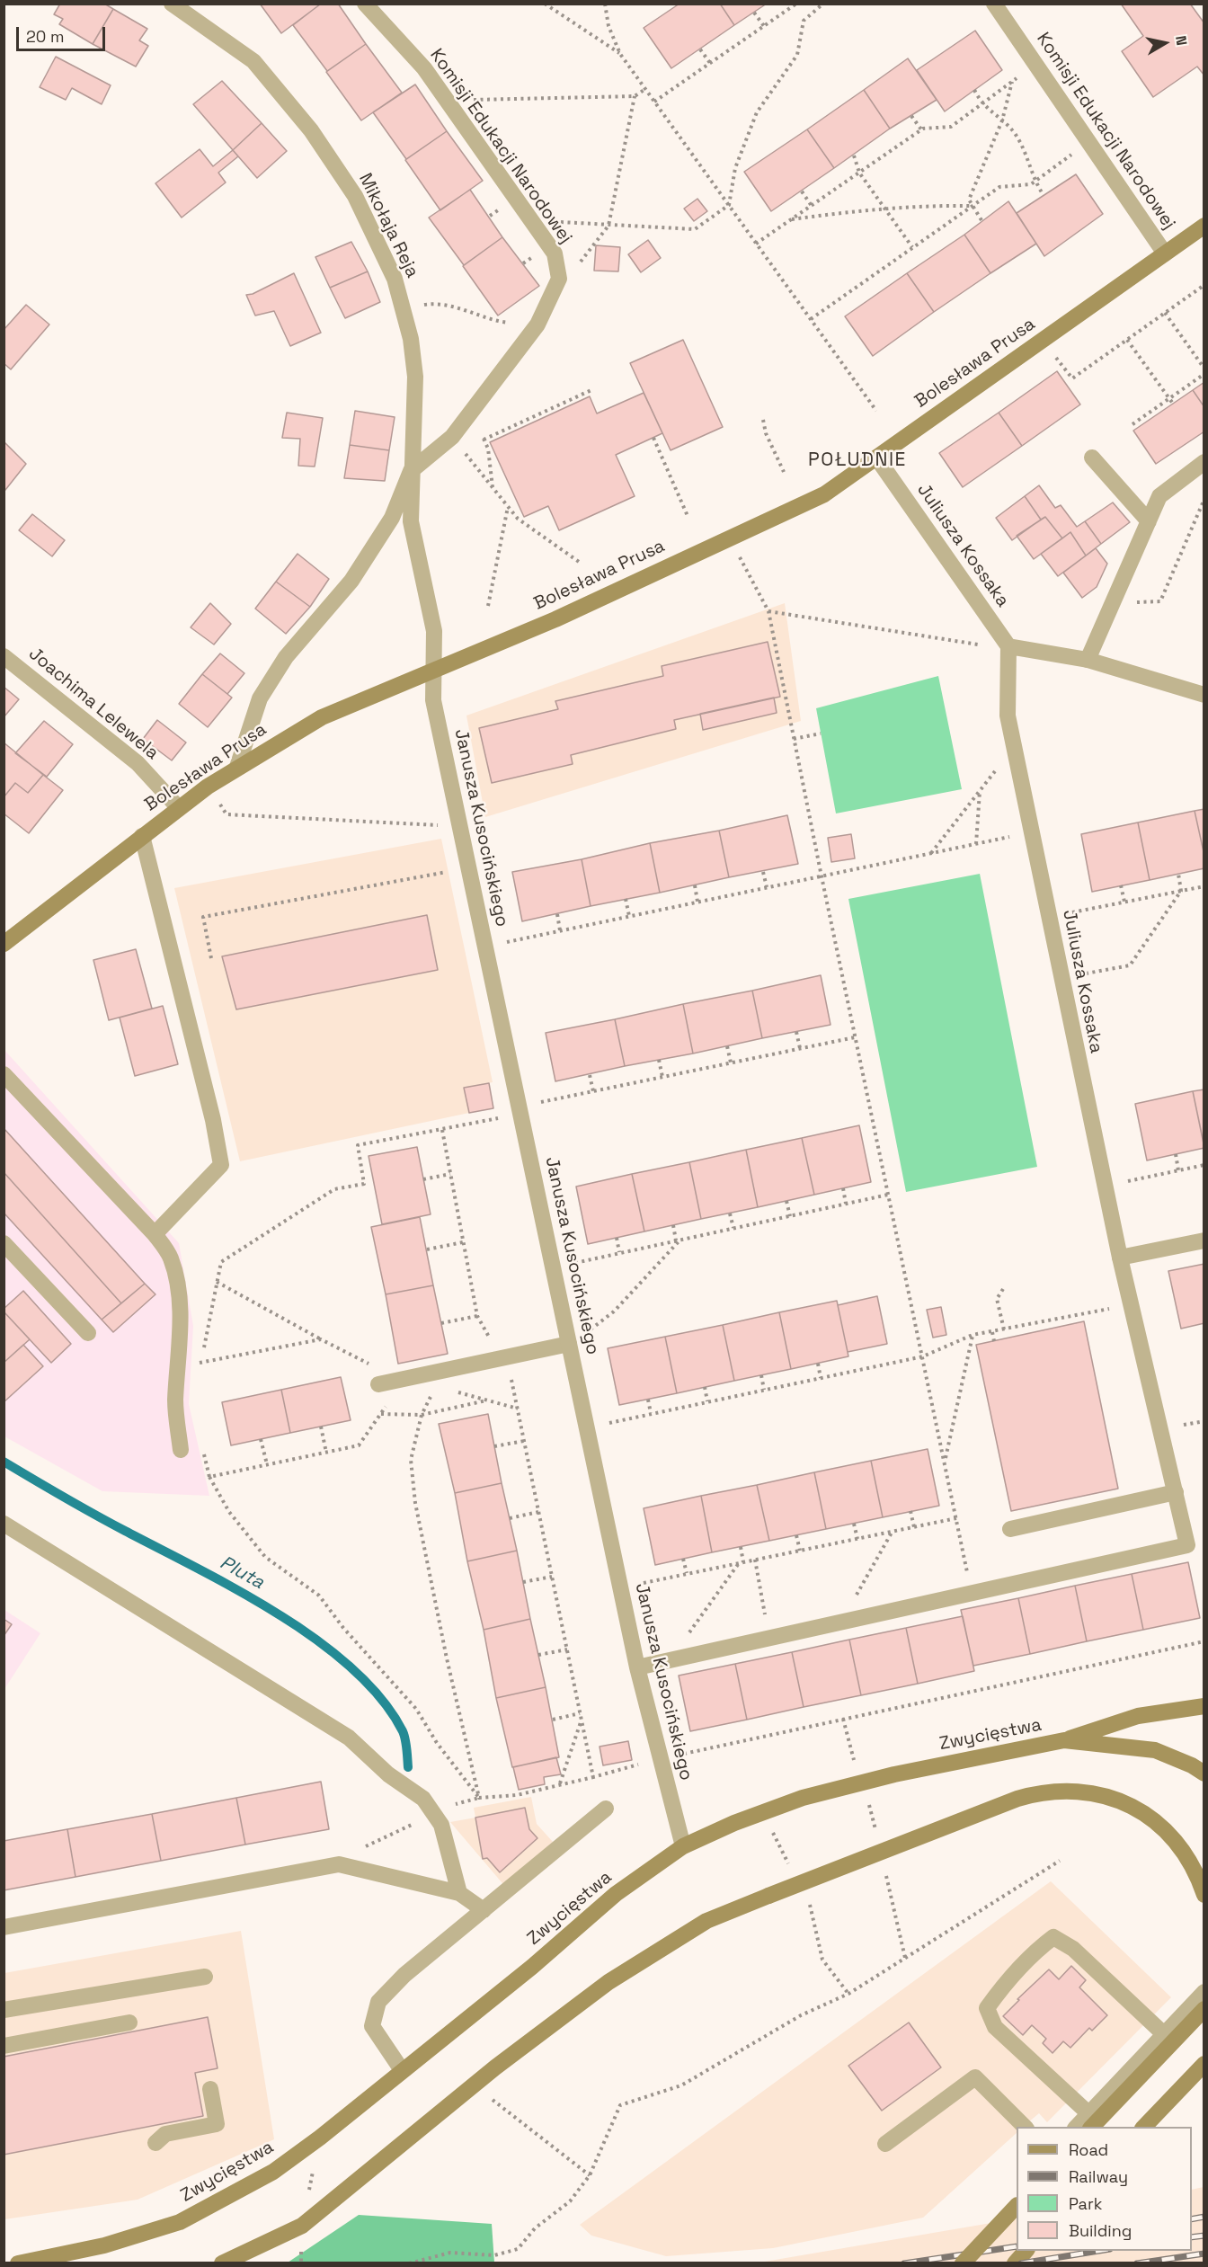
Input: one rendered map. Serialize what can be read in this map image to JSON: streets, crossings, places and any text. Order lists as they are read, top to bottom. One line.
{"streets":{"main road":["Bolesława Prusa","Zwycięstwa"],"street":["Komisji Edukacji Narodowej","Mikołaja Reja","Juliusza Kossaka","Joachima Lelewela","Janusza Kusocińskiego"]},"crossings":[["Komisji Edukacji Narodowej","Bolesława Prusa"],["Mikołaja Reja","Bolesława Prusa"],["Mikołaja Reja","Janusza Kusocińskiego"],["Bolesława Prusa","Juliusza Kossaka"],["Bolesława Prusa","Joachima Lelewela"],["Bolesława Prusa","Janusza Kusocińskiego"],["Janusza Kusocińskiego","Zwycięstwa"]],"districts":["POŁUDNIE"],"water":["Pluta"],"legend":["Road","Railway","Park","Building"],"scale_bar":"20 m","north":"right"}
